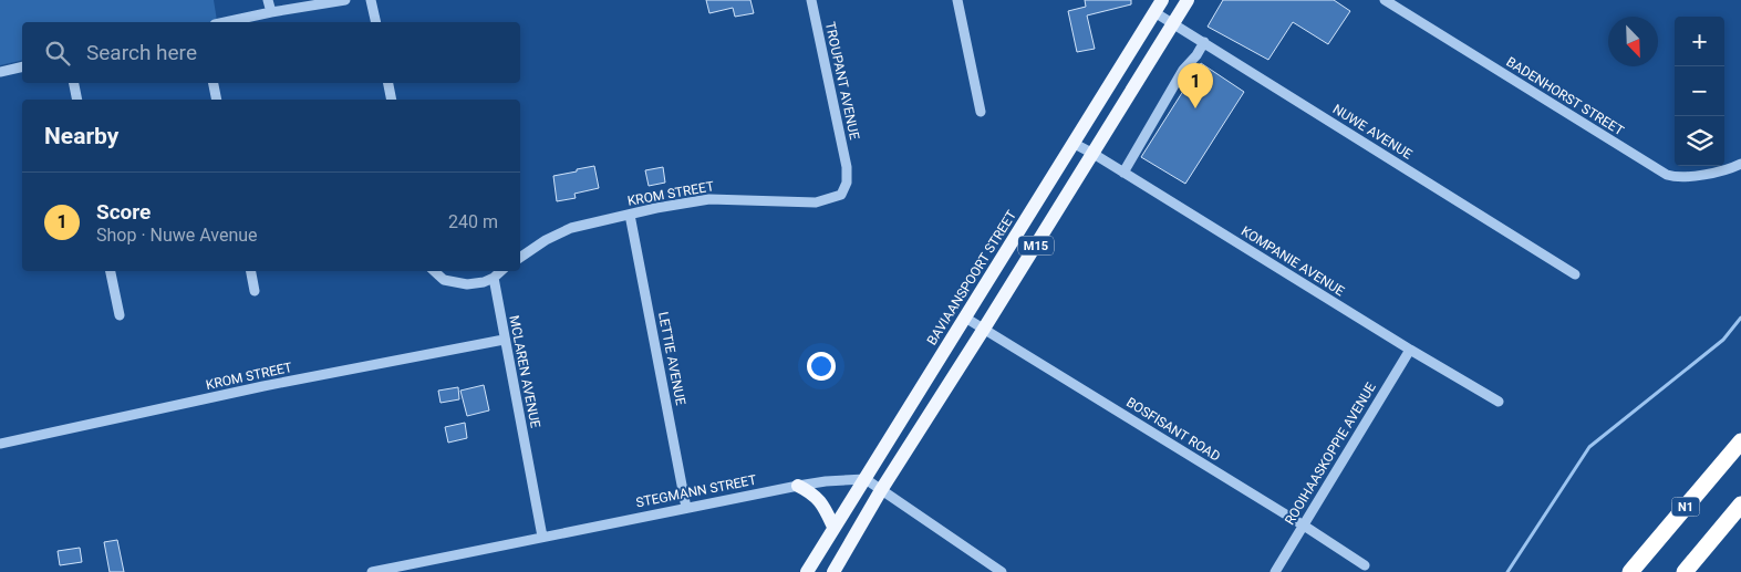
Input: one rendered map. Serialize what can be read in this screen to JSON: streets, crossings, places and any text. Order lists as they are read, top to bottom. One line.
{"streets":{"highway":["N1"],"main road":["M15","BAVIAANSPOORT STREET"],"street":["TROUPANT AVENUE","BADENHORST STREET","NUWE AVENUE","KROM STREET","KOMPANIE AVENUE","LETTIE AVENUE","MCLAREN AVENUE","BOSFISANT ROAD","ROOIHAASKOPPIE AVENUE","STEGMANN STREET"]},"crossings":[["TROUPANT AVENUE","KROM STREET"],["NUWE AVENUE","M15"],["NUWE AVENUE","BAVIAANSPOORT STREET"],["KROM STREET","LETTIE AVENUE"],["KROM STREET","MCLAREN AVENUE"],["M15","KOMPANIE AVENUE"],["M15","BOSFISANT ROAD"],["KOMPANIE AVENUE","BAVIAANSPOORT STREET"],["KOMPANIE AVENUE","ROOIHAASKOPPIE AVENUE"],["BAVIAANSPOORT STREET","BOSFISANT ROAD"],["BAVIAANSPOORT STREET","STEGMANN STREET"],["LETTIE AVENUE","STEGMANN STREET"],["MCLAREN AVENUE","STEGMANN STREET"],["BOSFISANT ROAD","ROOIHAASKOPPIE AVENUE"]],"north":"bottom right","page":{"map_buttons":["+","−"],"search":"Search here","pins":"1","heading":"Nearby","list":[{"mark":"1","name":"Score","note":"Shop · Nuwe Avenue","value":"240 m"}]}}
